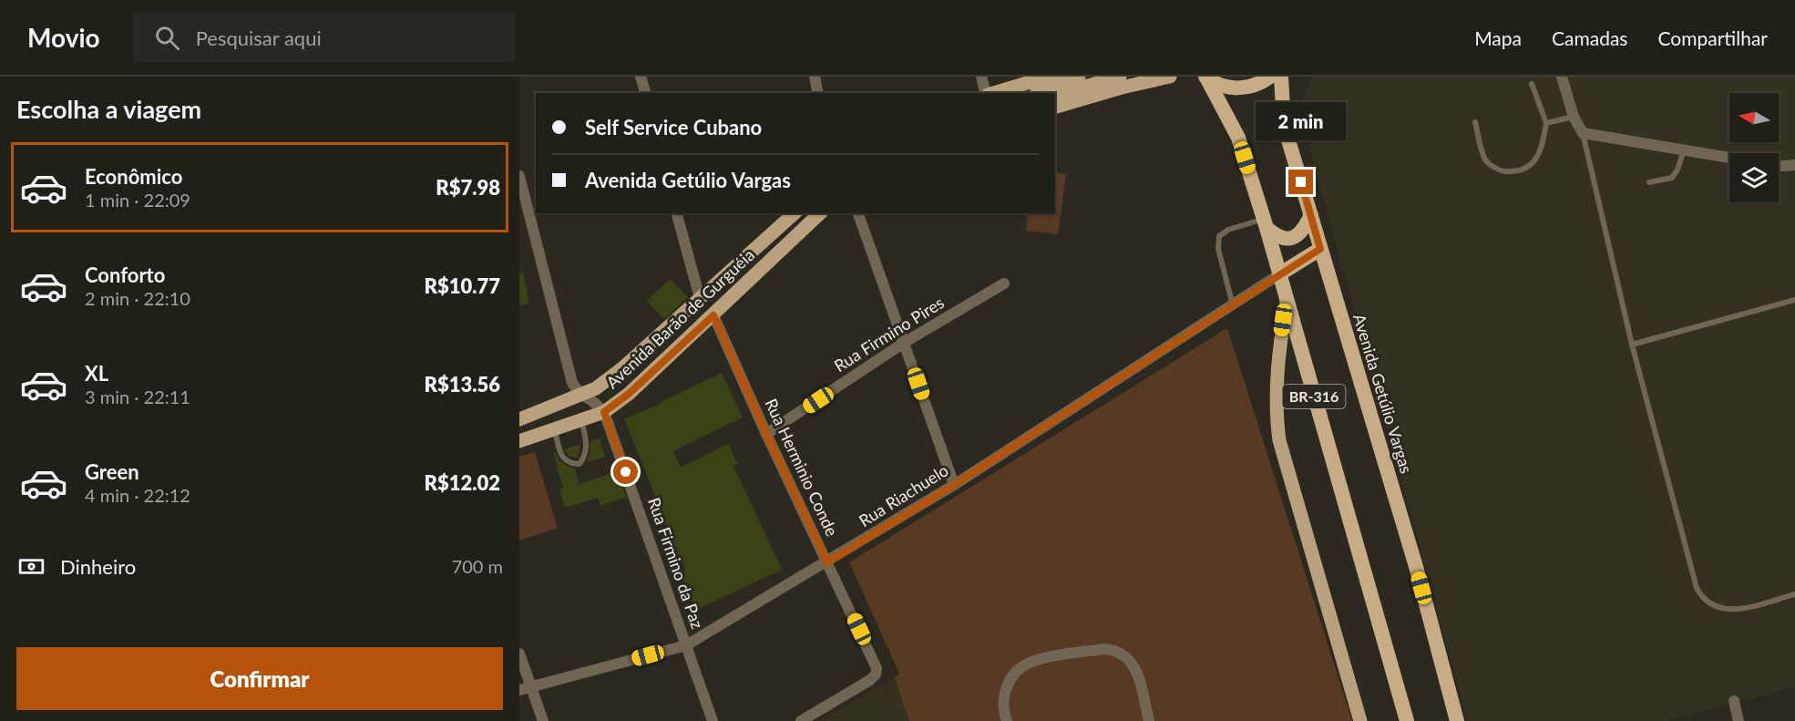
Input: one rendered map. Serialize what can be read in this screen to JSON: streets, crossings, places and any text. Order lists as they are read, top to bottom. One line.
{"streets":{"highway":["Avenida Getúlio Vargas","BR-316"],"main road":["Avenida Barão de Gurguéia"],"street":["Rua Firmino Pires","Rua Herminio Conde","Rua Riachuelo","Rua Firmino da Paz"]},"crossings":[["Avenida Barão de Gurguéia","Rua Herminio Conde"],["Avenida Barão de Gurguéia","Rua Firmino da Paz"],["Rua Firmino Pires","Rua Herminio Conde"],["BR-316","Rua Riachuelo"],["Rua Herminio Conde","Rua Riachuelo"],["Rua Riachuelo","Rua Firmino da Paz"]],"north":"left","page":{"header":"Movio","search":"Pesquisar aqui","nav":["Mapa","Camadas","Compartilhar"],"heading":"Escolha a viagem","banner":["Self Service Cubano","Avenida Getúlio Vargas"],"bubble":"2 min","list":[{"name":"Econômico","note":"1 min · 22:09","value":"R$7.98"},{"name":"Conforto","note":"2 min · 22:10","value":"R$10.77"},{"name":"XL","note":"3 min · 22:11","value":"R$13.56"},{"name":"Green","note":"4 min · 22:12","value":"R$12.02"}],"pay":["Dinheiro","700 m"],"buttons":"Confirmar"}}
